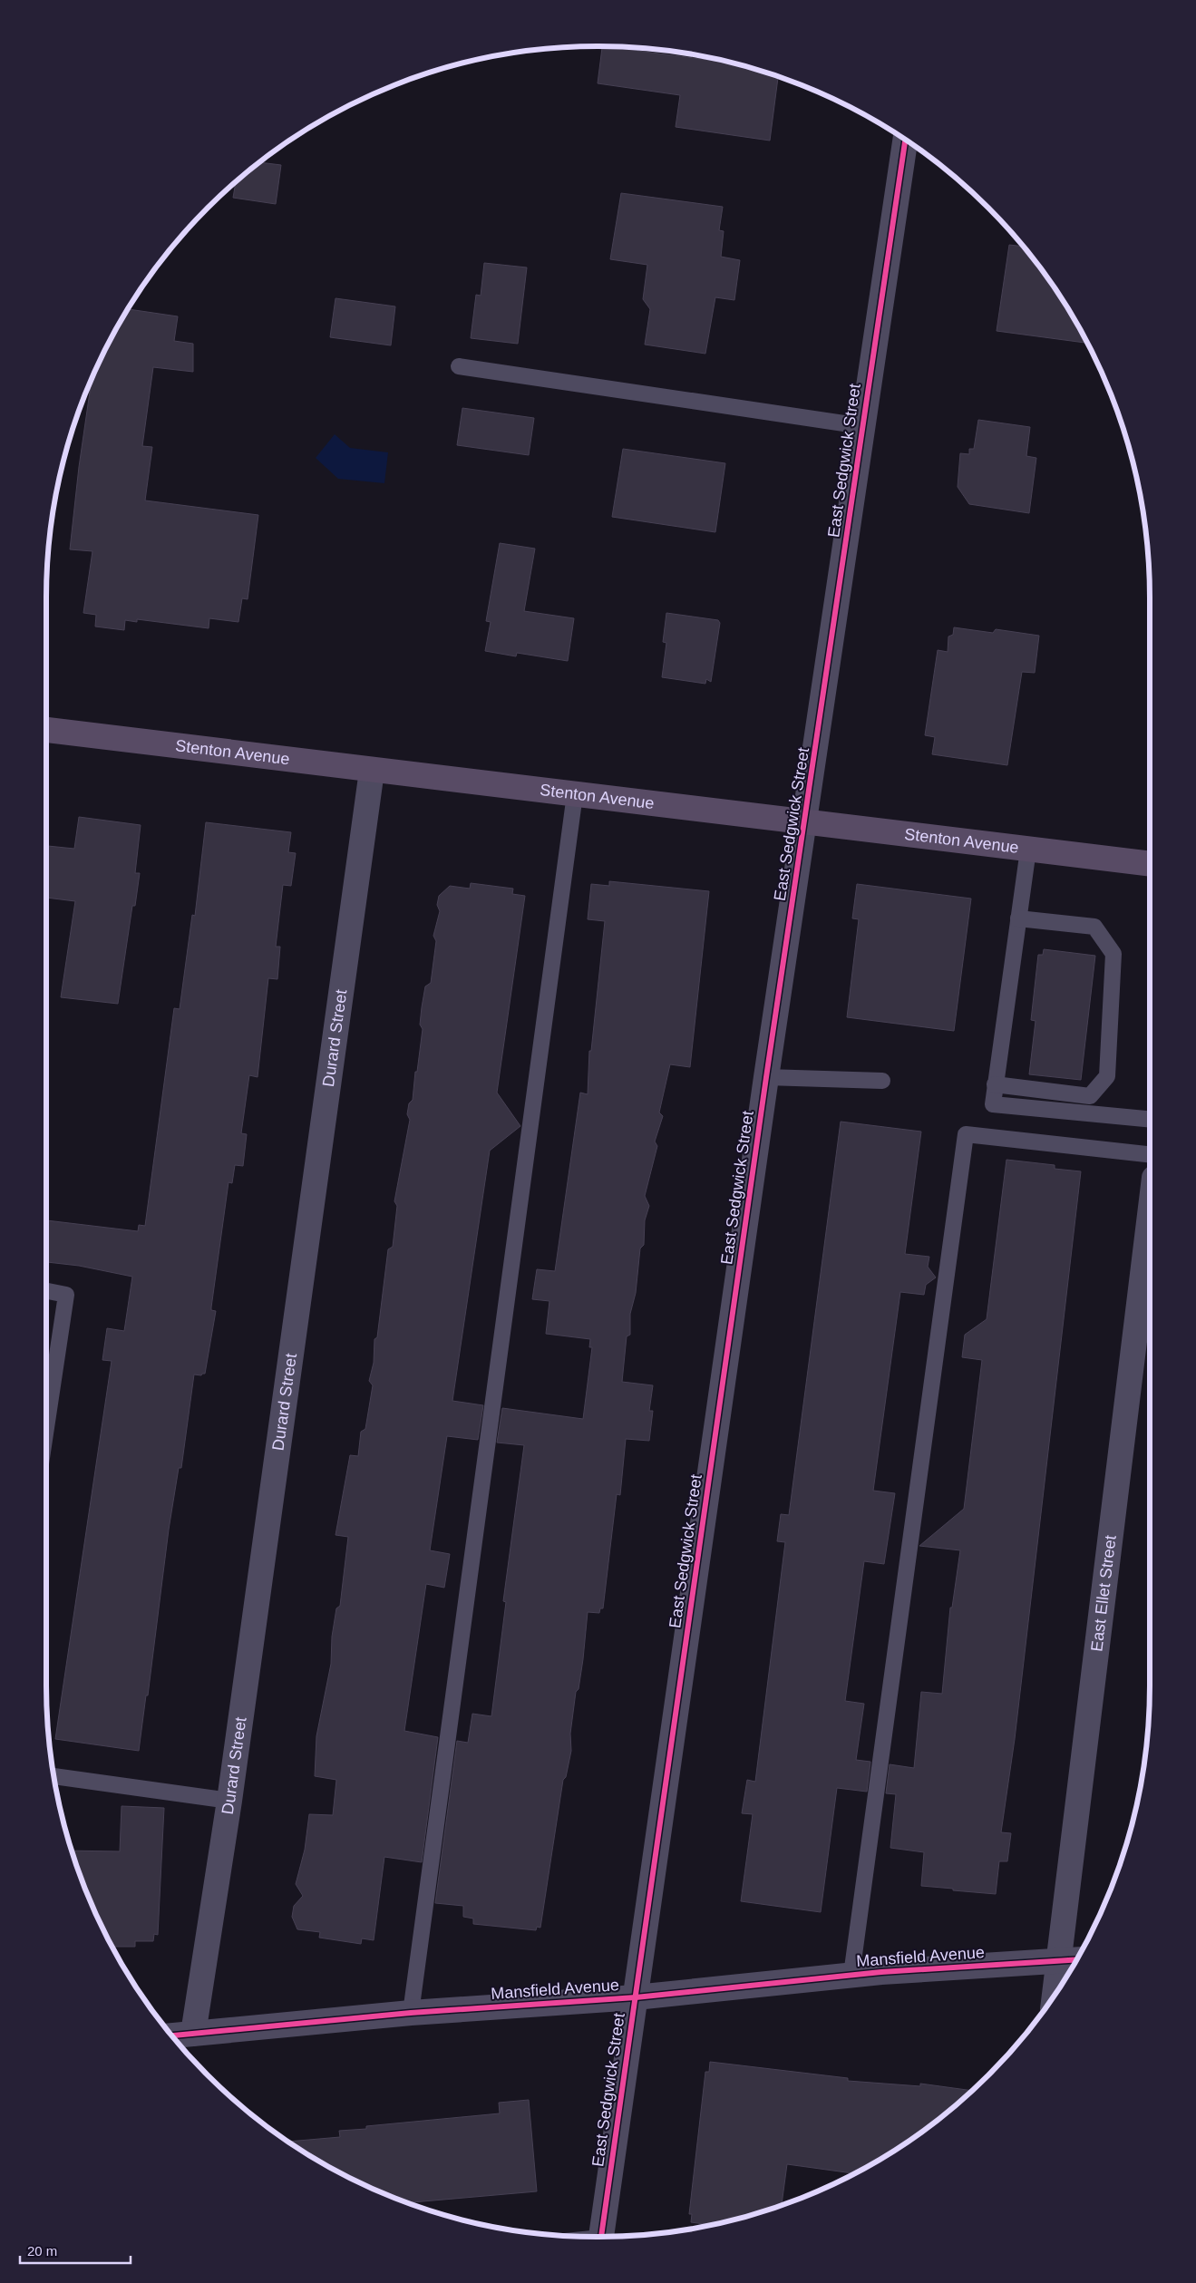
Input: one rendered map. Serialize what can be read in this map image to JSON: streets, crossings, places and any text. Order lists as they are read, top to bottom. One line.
{"streets":{"main road":["Stenton Avenue"],"street":["East Sedgwick Street","Durard Street","East Ellet Street","Mansfield Avenue"]},"crossings":[["East Sedgwick Street","Stenton Avenue"],["East Sedgwick Street","Mansfield Avenue"],["Stenton Avenue","Durard Street"],["Durard Street","Mansfield Avenue"],["East Ellet Street","Mansfield Avenue"]],"scale_bar":"20 m"}
